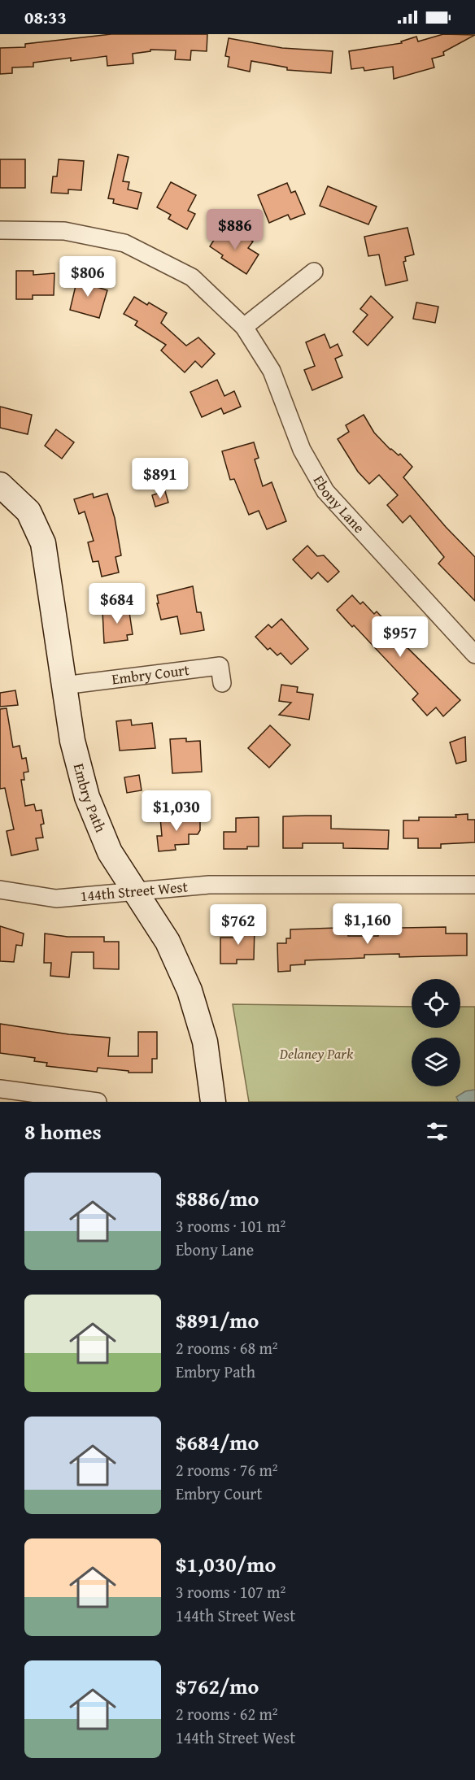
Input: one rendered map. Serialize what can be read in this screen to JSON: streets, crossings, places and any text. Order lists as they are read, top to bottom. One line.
{"streets":{"street":["Ebony Lane","Embry Court","Embry Path","144th Street West"]},"crossings":[["Embry Court","Embry Path"],["Embry Path","144th Street West"]],"parks":["Delaney Park"],"page":{"status":"08:33","price":["$886","$806","$891","$684","$957","$1,030","$1,160","$762"],"heading":"8 homes","list":[{"name":"$886/mo","note":"3 rooms · 101 m² · Ebony Lane"},{"name":"$891/mo","note":"2 rooms · 68 m² · Embry Path"},{"name":"$684/mo","note":"2 rooms · 76 m² · Embry Court"},{"name":"$1,030/mo","note":"3 rooms · 107 m² · 144th Street West"},{"name":"$762/mo","note":"2 rooms · 62 m² · 144th Street West"}]}}
